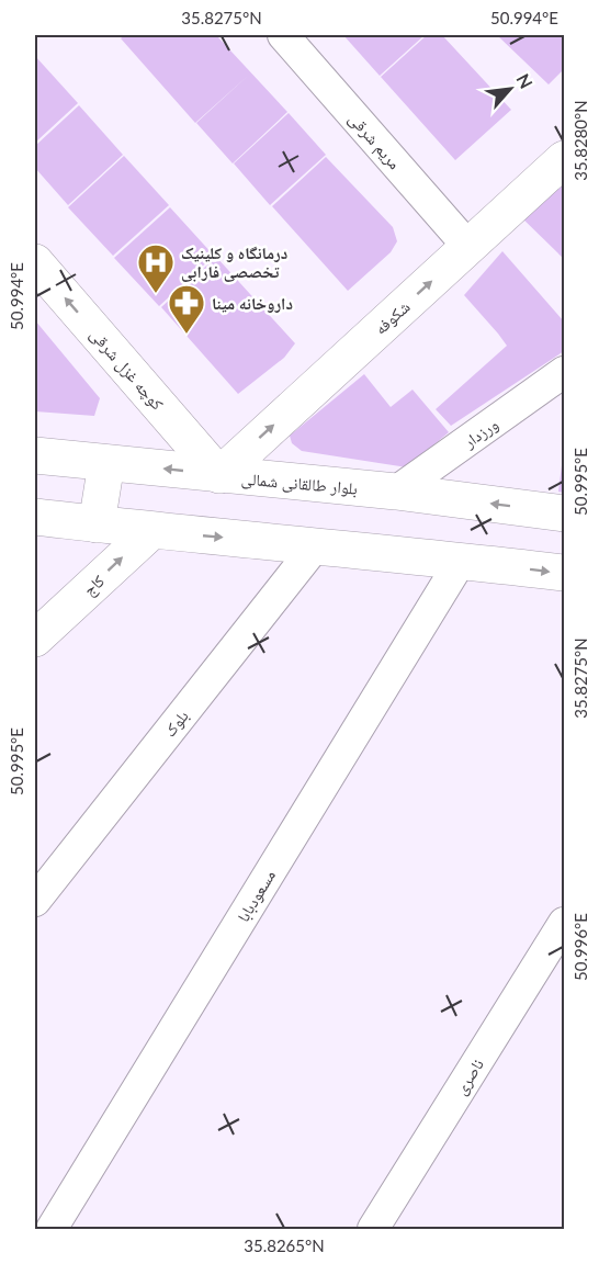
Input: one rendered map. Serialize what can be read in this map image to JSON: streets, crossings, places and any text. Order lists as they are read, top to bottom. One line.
{"streets":{"main road":["شکوفه","کوچه غزل شرقی","بلوار طالقانی شمالی","کاج"],"street":["مریم شرقی","ورزدار","بلوک","مسعودبابا","ناصری"]},"crossings":[["مریم شرقی","شکوفه"],["شکوفه","کوچه غزل شرقی"],["شکوفه","بلوار طالقانی شمالی"],["کوچه غزل شرقی","بلوار طالقانی شمالی"],["ورزدار","بلوار طالقانی شمالی"]],"one_way":["شکوفه","کوچه غزل شرقی","کاج"],"places":{"hospital":["درمانگاه و کلینیک تخصصی فارابی"],"pharmacy":["داروخانه مینا"]},"north":"top right","coordinates":["35.8275°N","50.994°E","35.8280°N","50.995°E","50.996°E","35.8265°N"]}
